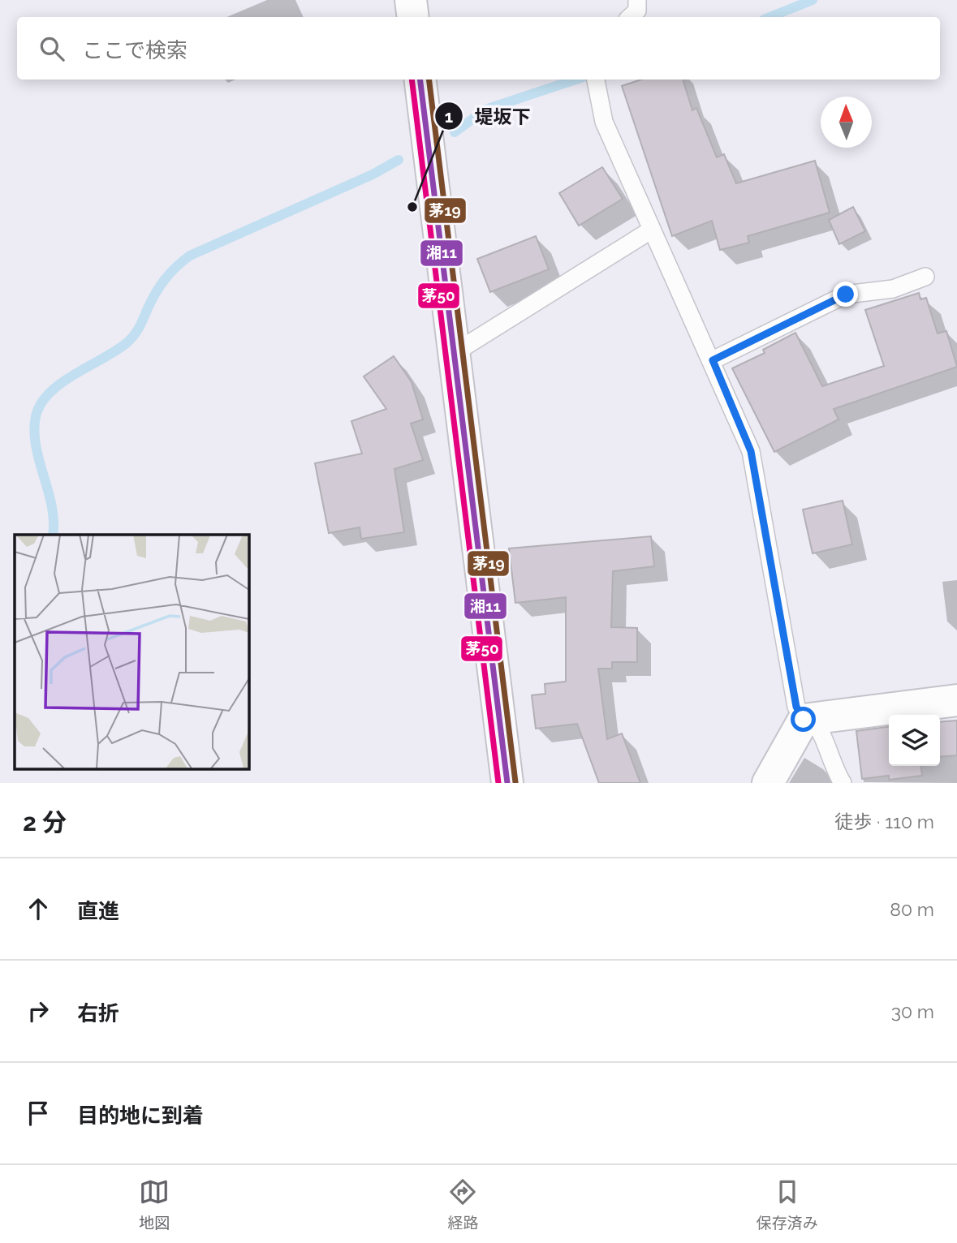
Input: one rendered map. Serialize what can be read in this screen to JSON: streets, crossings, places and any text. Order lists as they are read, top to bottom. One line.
{"places":["堤坂下"],"lines":["transit line 湘11","transit line 茅50","transit line 茅19"],"north":"top","page":{"search":"ここで検索","heading":["2 分","徒歩 · 110 m"],"list":[["直進","80 m"],["右折","30 m"],"目的地に到着"],"nav":["地図","経路","保存済み"]}}
